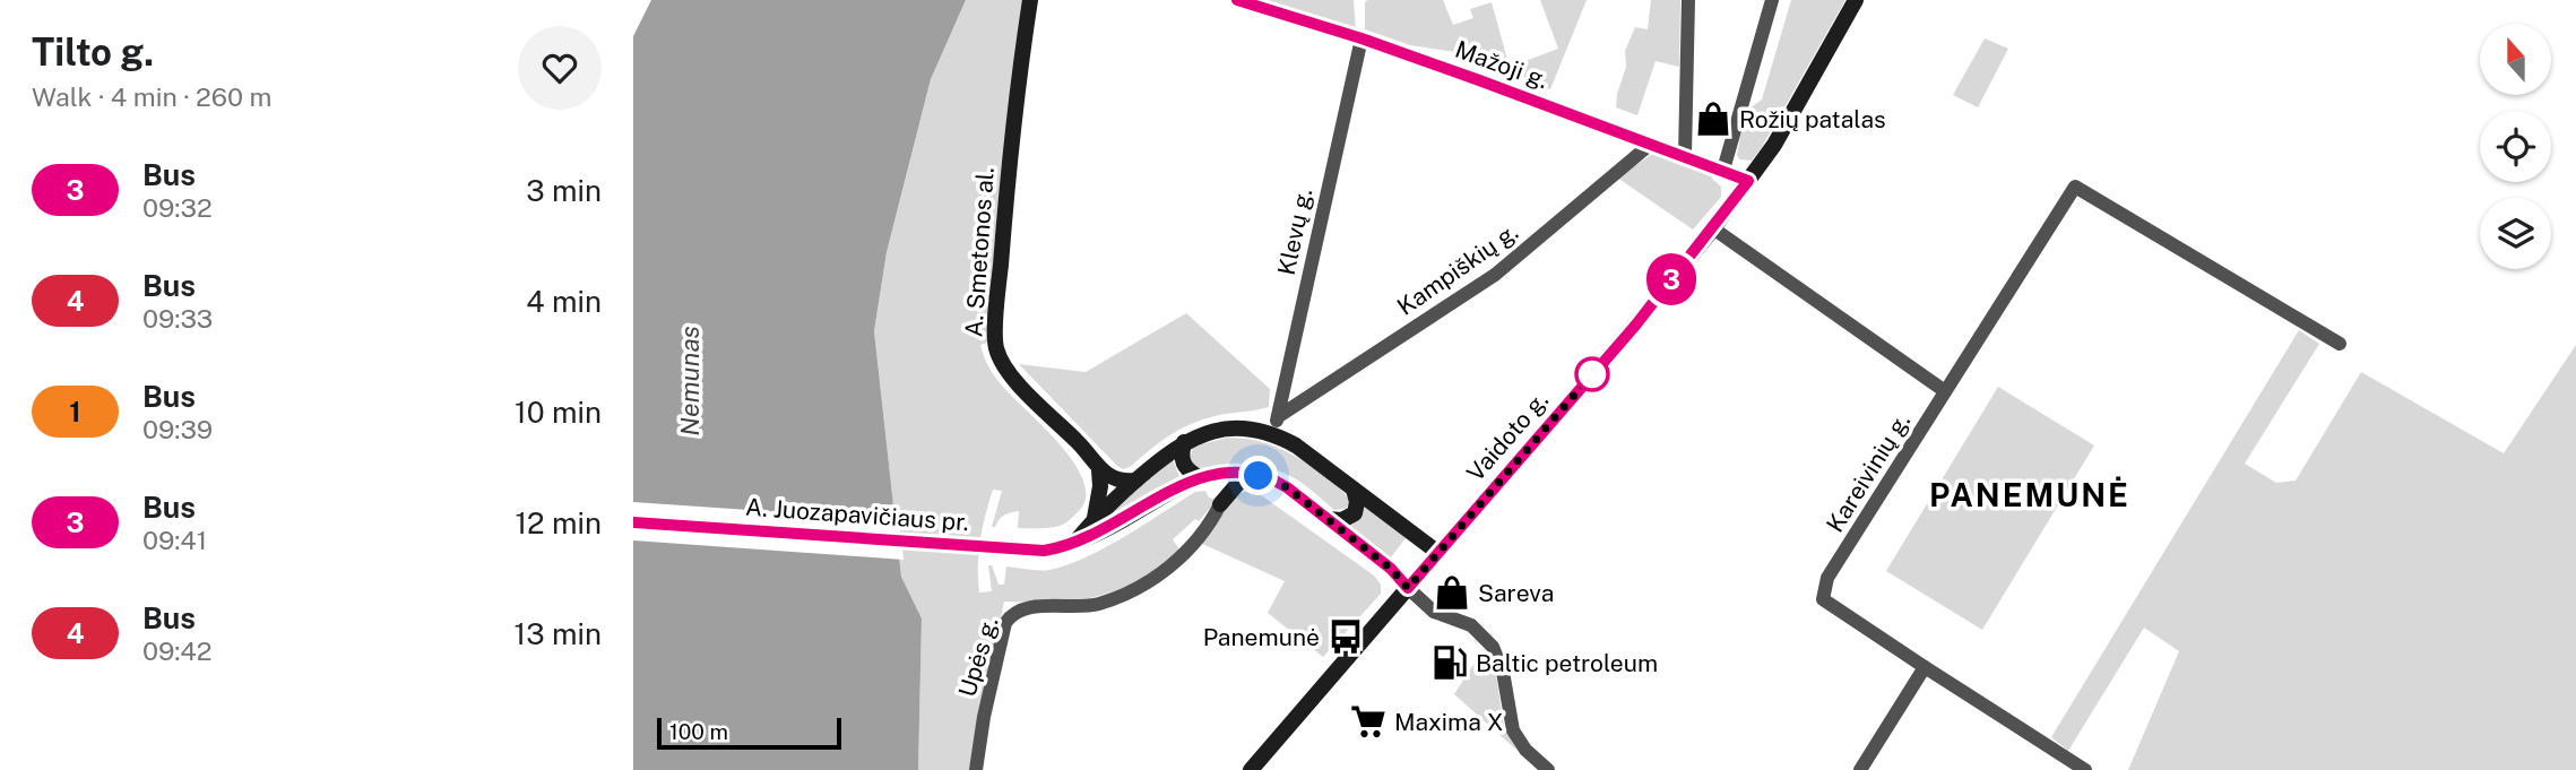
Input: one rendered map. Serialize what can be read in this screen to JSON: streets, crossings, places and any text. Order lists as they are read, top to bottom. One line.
{"streets":{"main road":["Mažoji g.","A. Smetonos al.","Vaidoto g.","A. Juozapavičiaus pr."],"street":["Klevų g.","Kampiškių g.","Kareivinių g.","Upės g."]},"crossings":[["Mažoji g.","Klevų g."],["Mažoji g.","Kampiškių g."],["Mažoji g.","Vaidoto g."],["Klevų g.","Kampiškių g."]],"districts":["PANEMUNĖ"],"water":["Nemunas"],"places":{"shop":["Rožių patalas","Sareva"],"bus stop":["Panemunė"],"fuel station":["Baltic petroleum"],"supermarket":["Maxima X"]},"lines":["bus line 3"],"scale_bar":"100 m","north":"top","page":{"heading":["Tilto g.","Walk · 4 min · 260 m"],"on_map":"3","list":[{"mark":"3","name":"Bus","note":"09:32","value":"3 min"},{"mark":"4","name":"Bus","note":"09:33","value":"4 min"},{"mark":"1","name":"Bus","note":"09:39","value":"10 min"},{"mark":"3","name":"Bus","note":"09:41","value":"12 min"},{"mark":"4","name":"Bus","note":"09:42","value":"13 min"}],"scale":"100 m"}}
